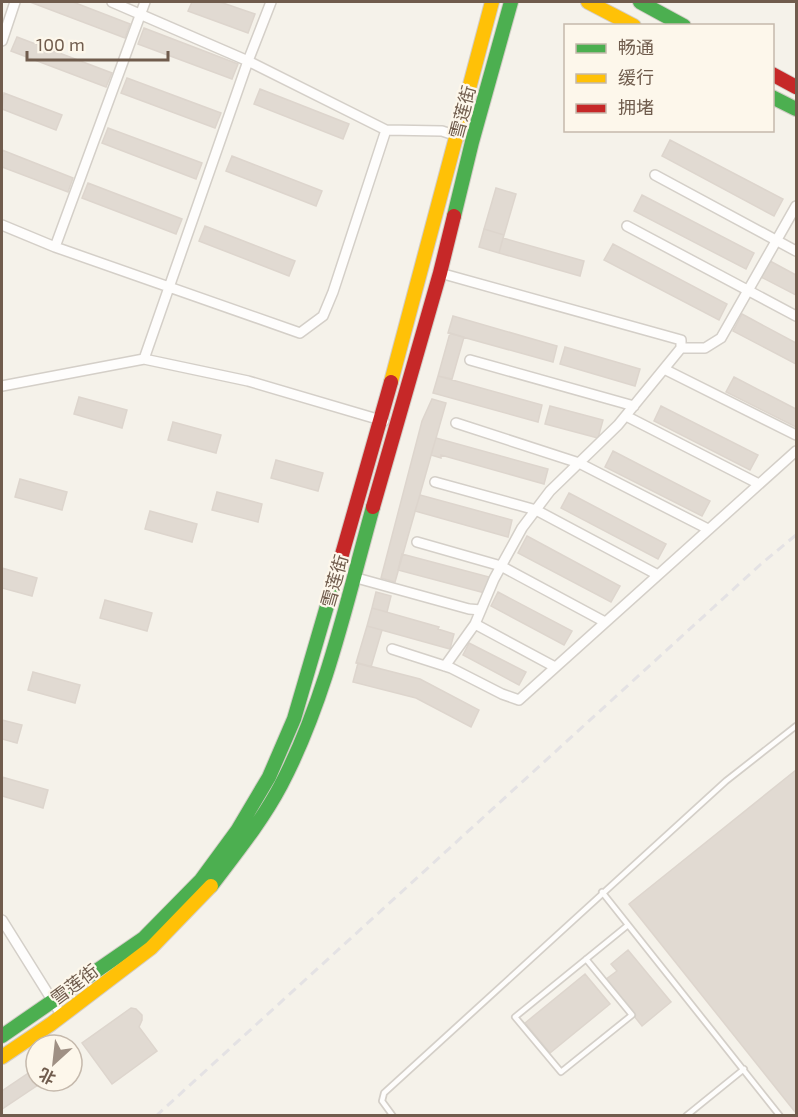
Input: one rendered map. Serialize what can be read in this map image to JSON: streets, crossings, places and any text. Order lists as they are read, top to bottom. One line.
{"streets":{"main road":["雪莲街"]},"legend":["畅通","缓行","拥堵"],"scale_bar":"100 m","north":"bottom left"}
